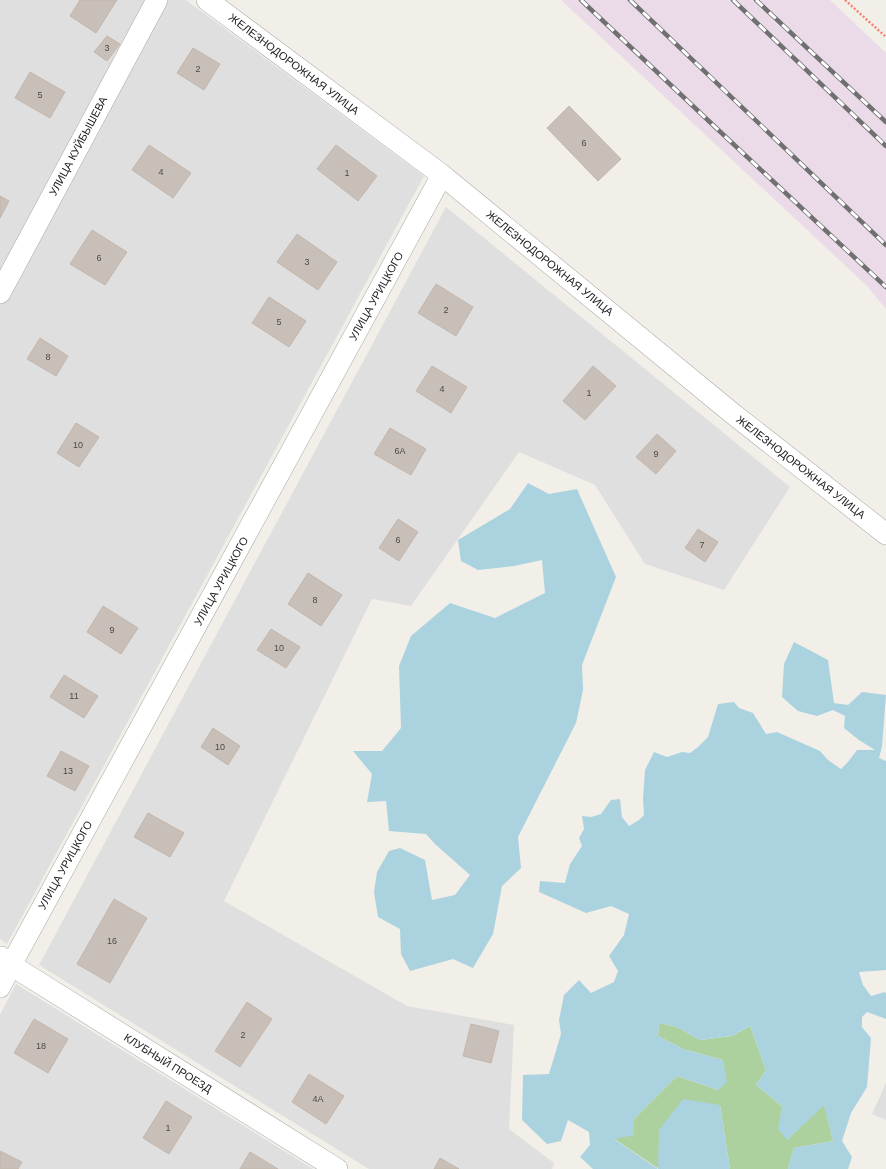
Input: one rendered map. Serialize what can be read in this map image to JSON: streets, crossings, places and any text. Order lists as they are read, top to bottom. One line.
{"streets":{"street":["ЖЕЛЕЗНОДОРОЖНАЯ УЛИЦА","УЛИЦА КУЙБЫШЕВА","УЛИЦА УРИЦКОГО","КЛУБНЫЙ ПРОЕЗД"]},"crossings":[["ЖЕЛЕЗНОДОРОЖНАЯ УЛИЦА","УЛИЦА УРИЦКОГО"],["УЛИЦА УРИЦКОГО","КЛУБНЫЙ ПРОЕЗД"]],"house_numbers":["3","2","5","6","4","1","6","3","2","5","8","4","1","10","6А","9","6","7","8","9","10","11","10","13","16","2","18","4А","1"]}
